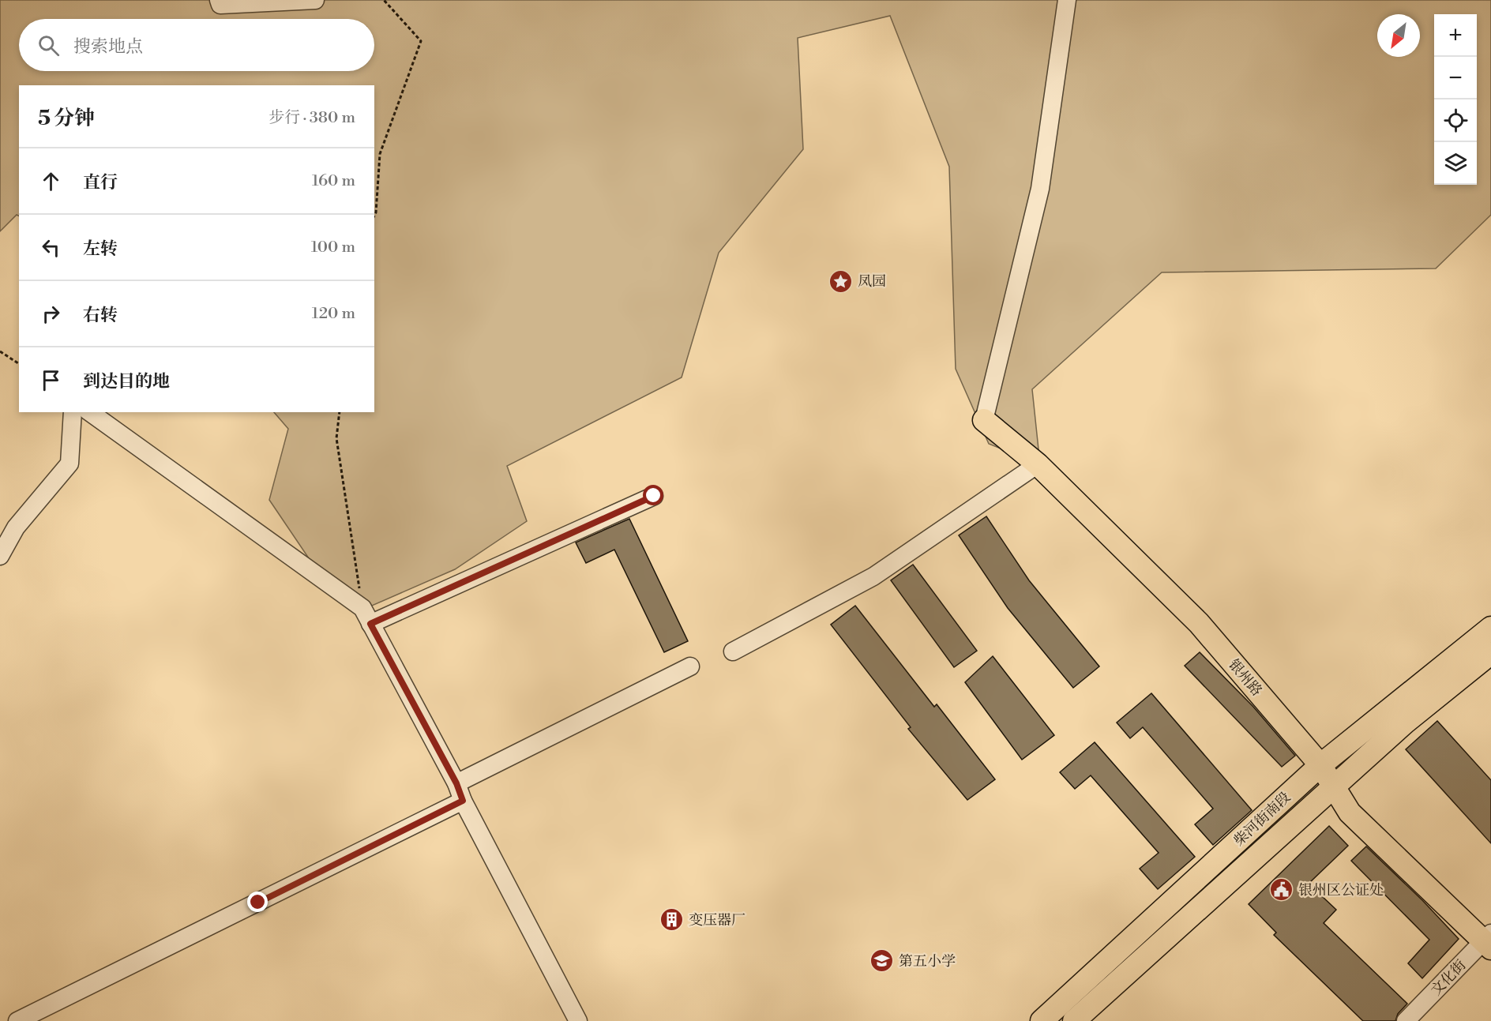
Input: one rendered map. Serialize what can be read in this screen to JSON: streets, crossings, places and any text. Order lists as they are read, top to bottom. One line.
{"streets":{"main road":["银州路","柴河街南段"],"street":["文化街"]},"crossings":[["银州路","柴河街南段"],["银州路","文化街"]],"places":{"place":["凤园"],"public building":["银州区公证处"],"building":["变压器厂"],"school or university":["第五小学"]},"north":"bottom left","page":{"map_buttons":["+","−"],"search":"搜索地点","heading":["5 分钟","步行 · 380 m"],"list":[["直行","160 m"],["左转","100 m"],["右转","120 m"],"到达目的地"]}}
